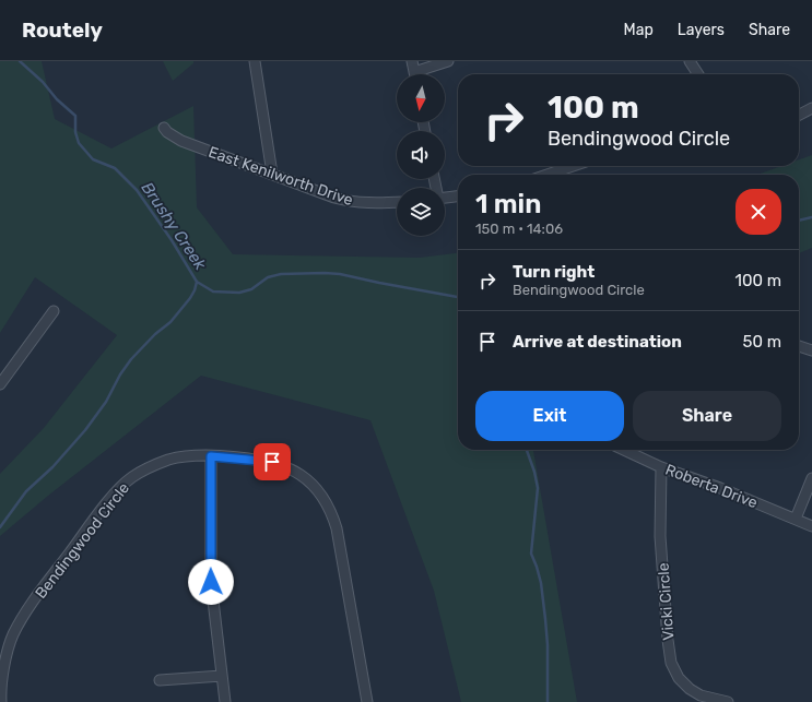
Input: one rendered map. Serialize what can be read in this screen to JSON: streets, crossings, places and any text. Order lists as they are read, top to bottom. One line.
{"streets":{"street":["East Kenilworth Drive","Roberta Drive","Bendingwood Circle","Vicki Circle"]},"crossings":[["Roberta Drive","Vicki Circle"]],"water":["Brushy Creek"],"north":"bottom","page":{"header":"Routely","nav":["Map","Layers","Share"],"turn":["100 m","Bendingwood Circle"],"heading":["1 min","150 m · 14:06"],"list":[{"name":"Turn right","note":"Bendingwood Circle","value":"100 m"},{"name":"Arrive at destination","value":"50 m"}],"buttons":["Exit","Share"]}}
